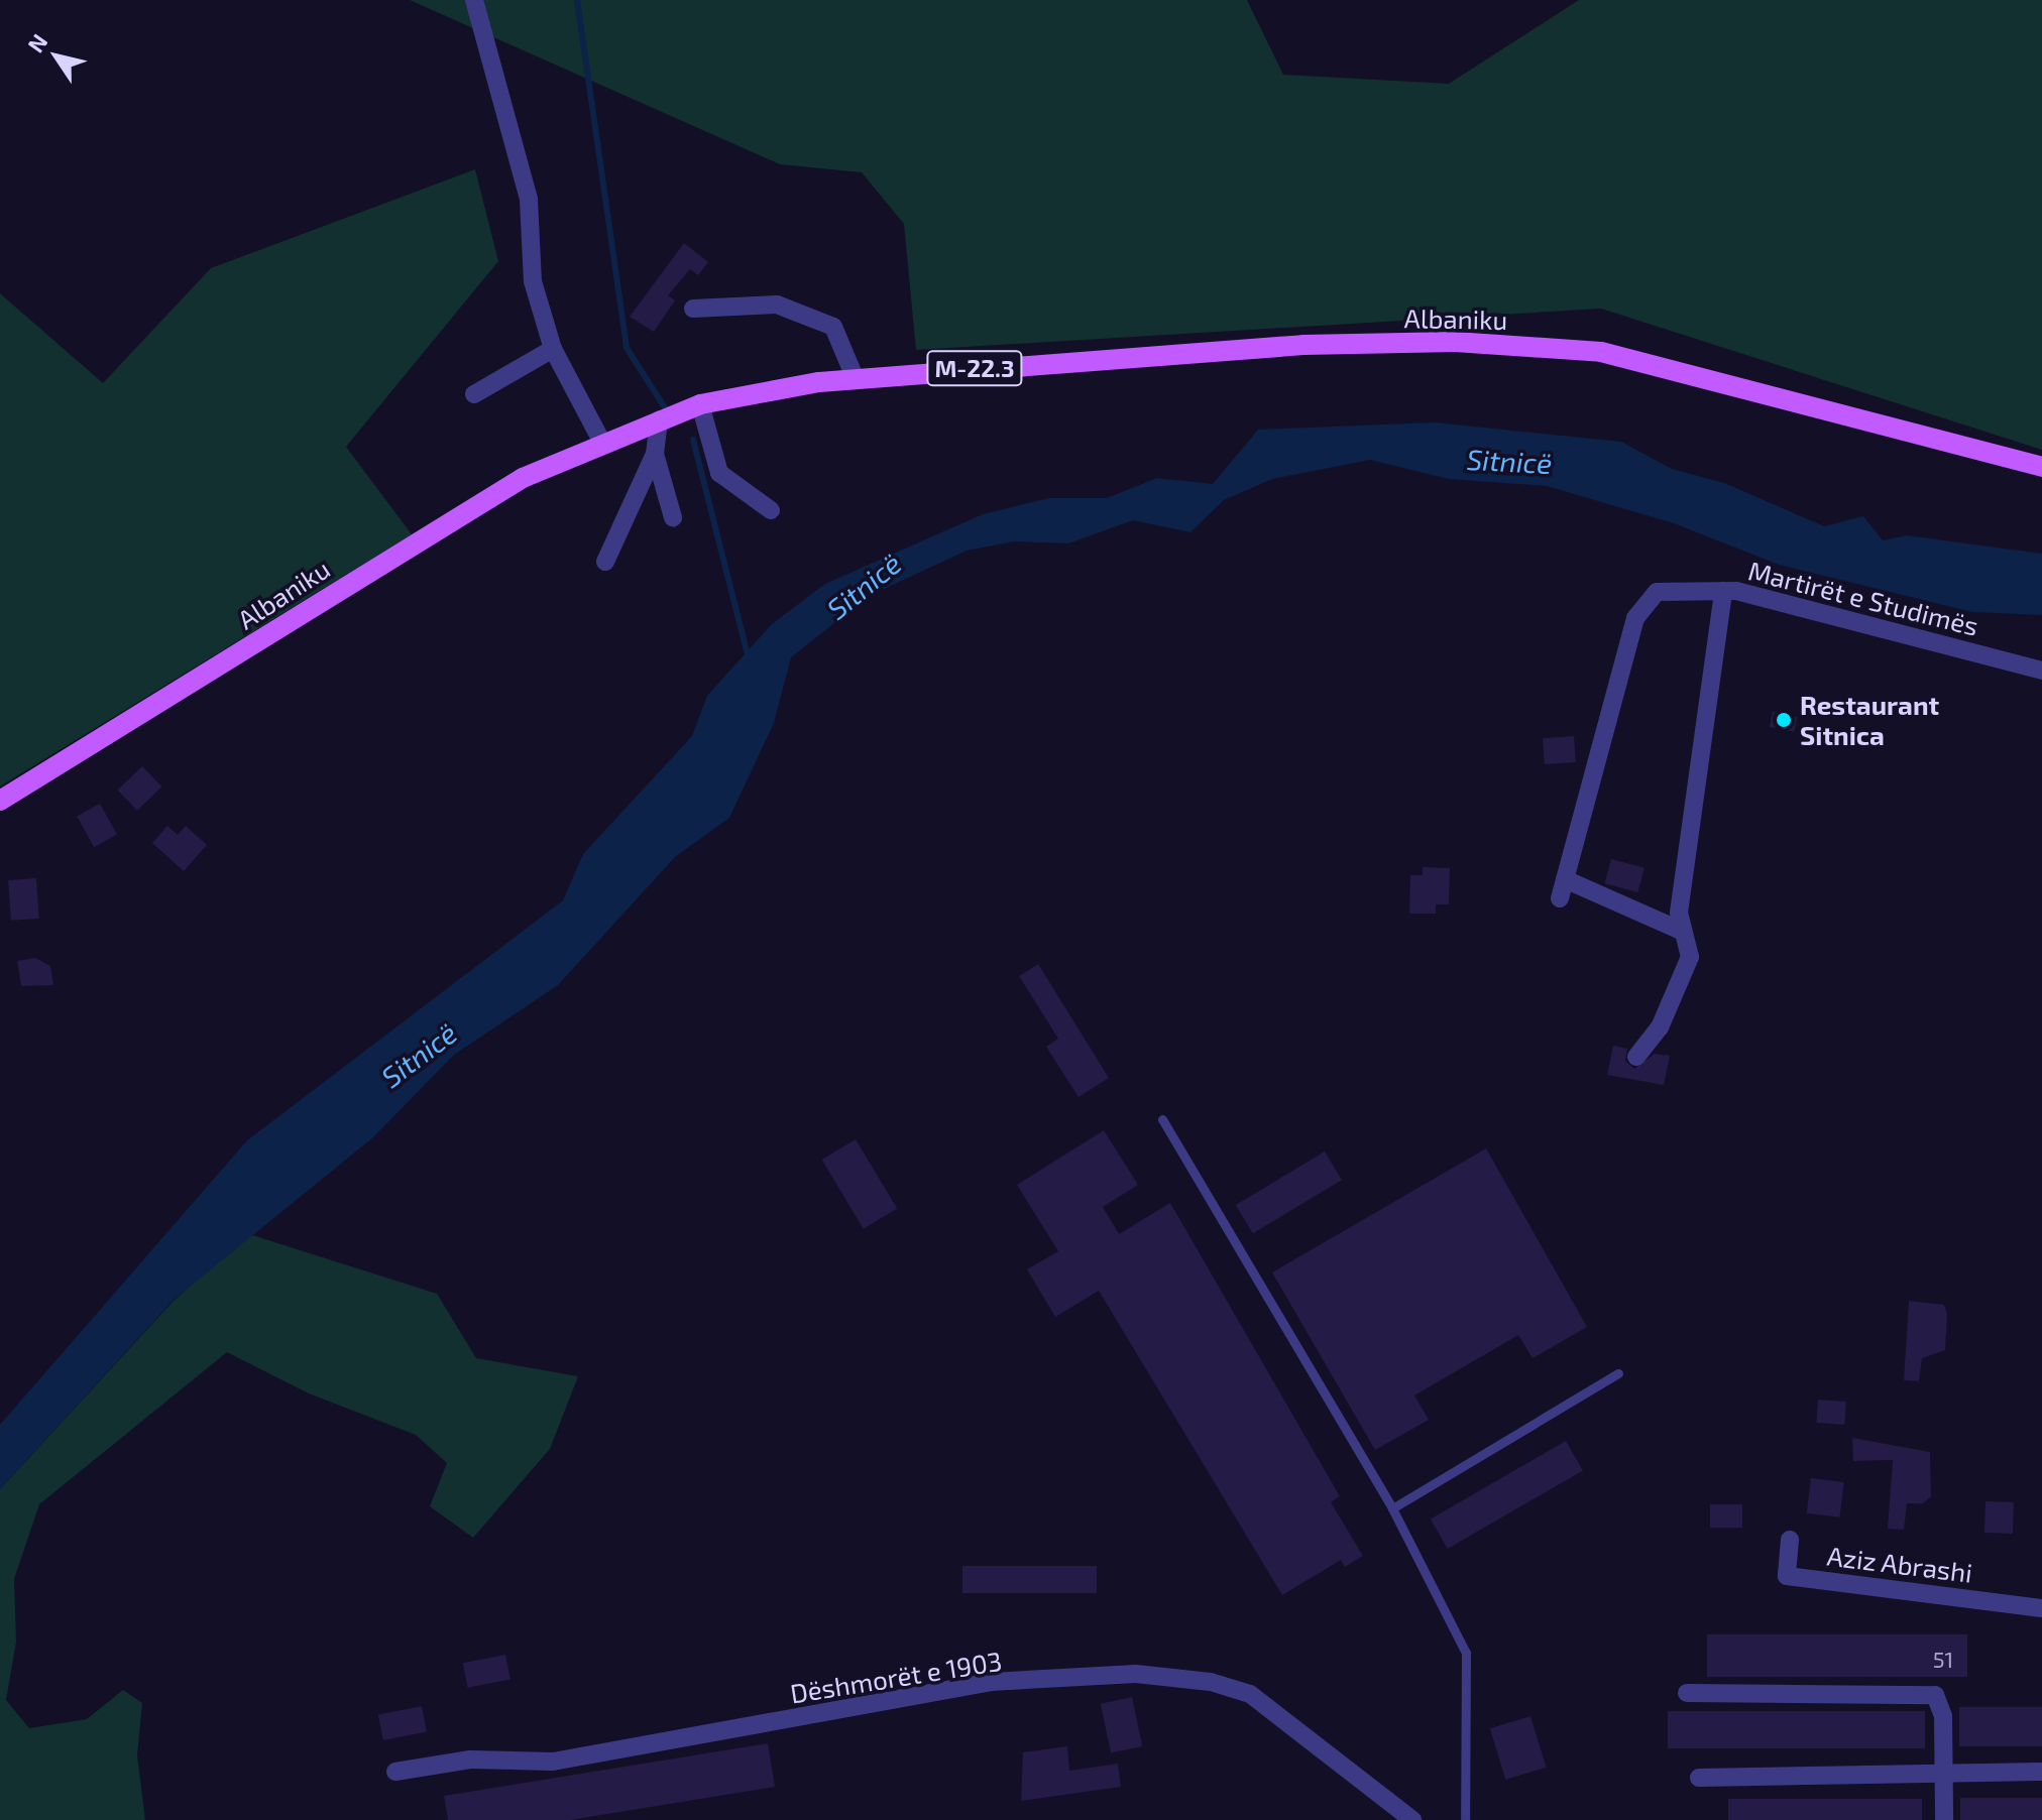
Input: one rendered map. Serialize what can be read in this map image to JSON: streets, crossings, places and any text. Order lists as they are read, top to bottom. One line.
{"streets":{"main road":["Albaniku","M-22.3"],"street":["Martirët e Studimës","Aziz Abrashi","Dëshmorët e 1903"]},"water":["Sitnicë"],"places":["Restaurant Sitnica"],"house_numbers":["51"],"north":"top left"}
